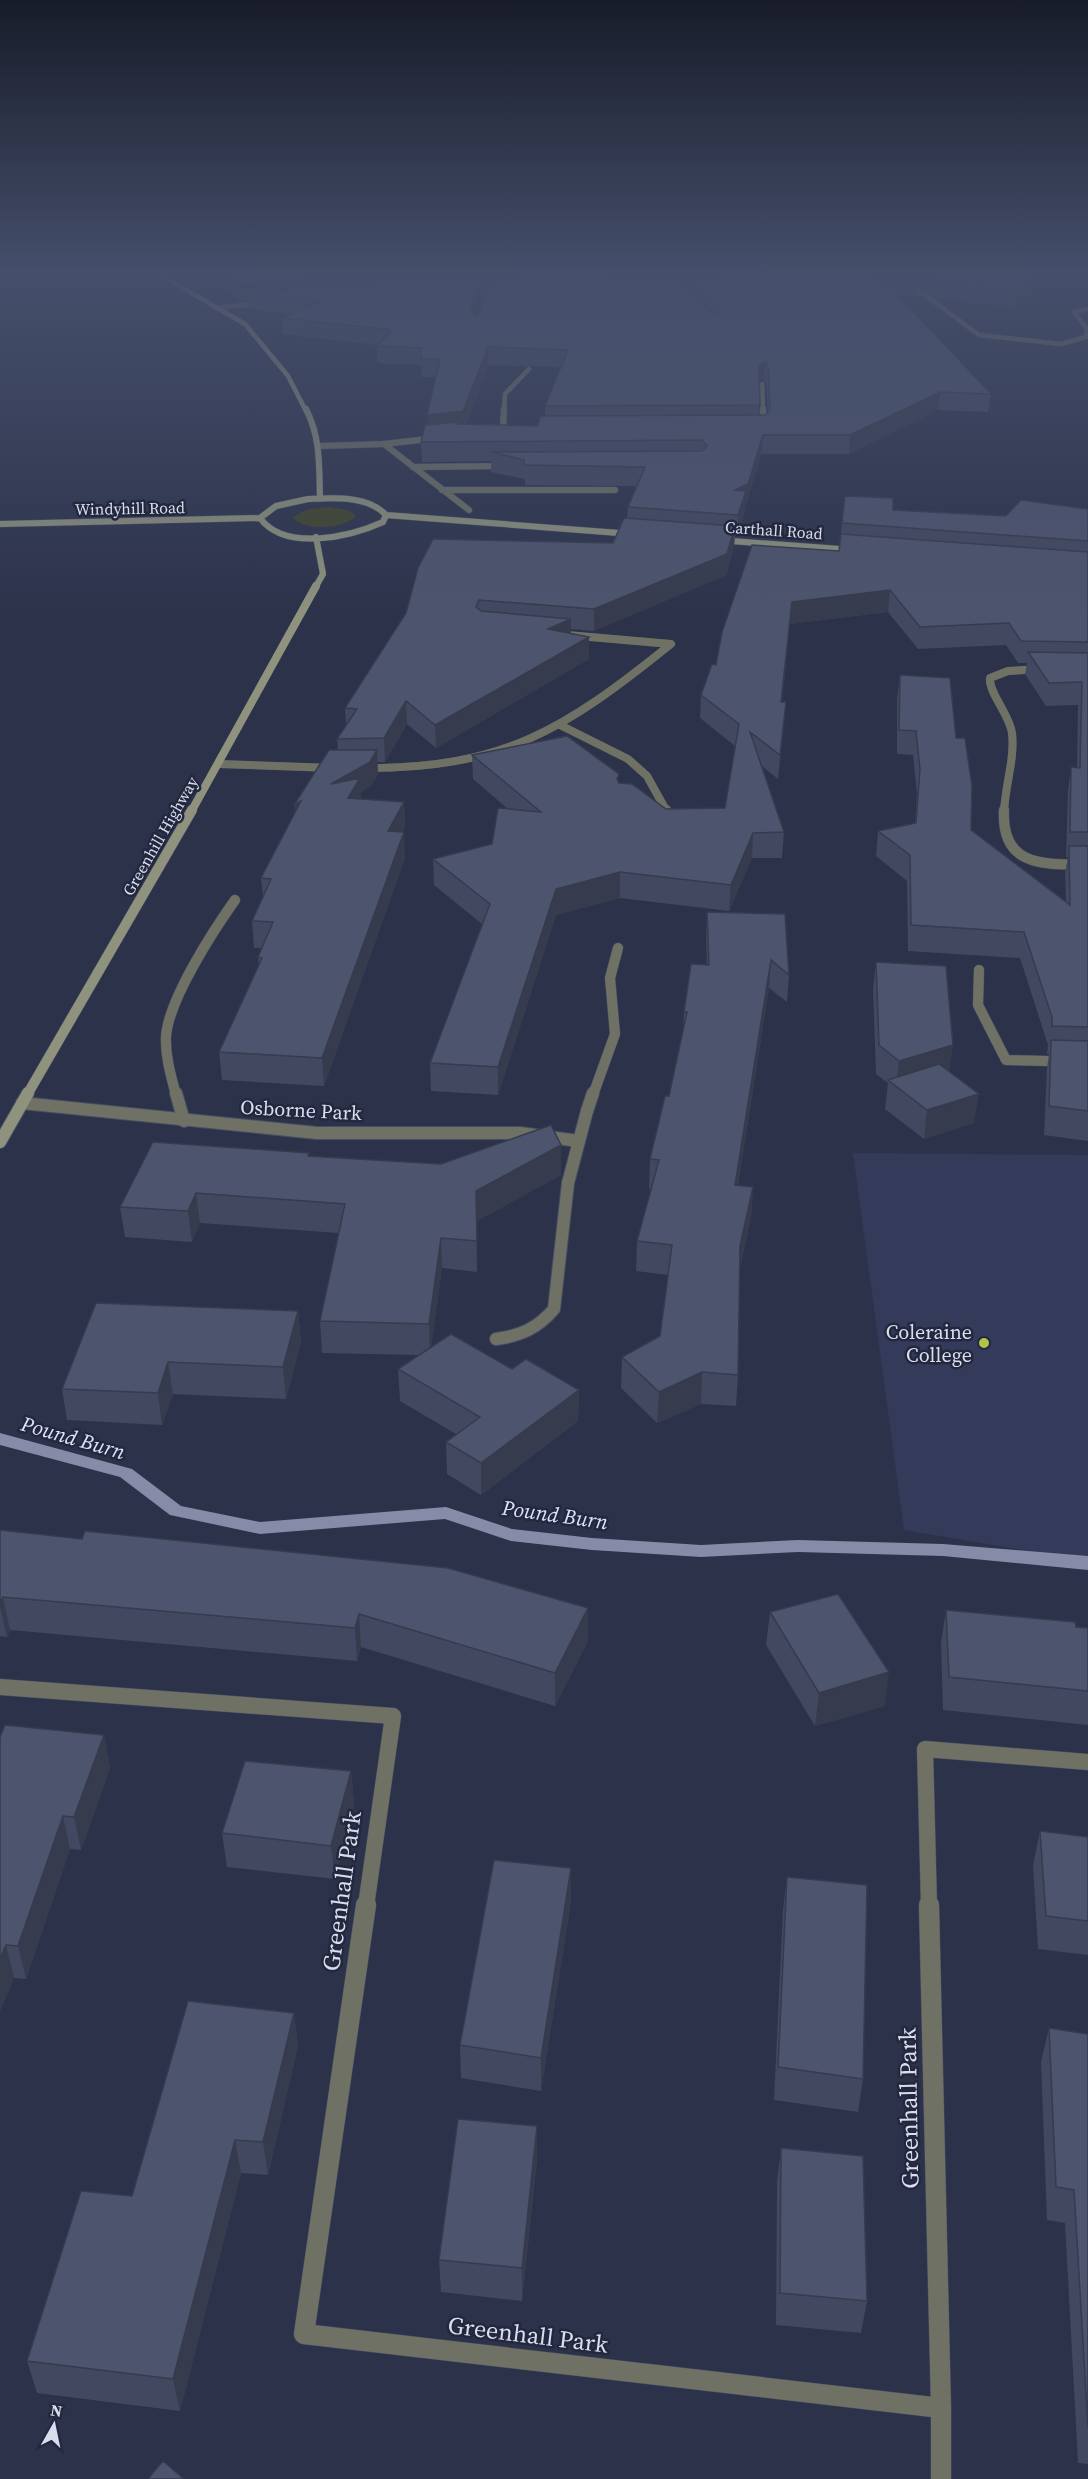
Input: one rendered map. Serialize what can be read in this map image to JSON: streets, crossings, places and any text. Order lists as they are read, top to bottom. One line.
{"streets":{"main road":["Windyhill Road","Carthall Road","Greenhill Highway"],"street":["Osborne Park","Greenhall Park"]},"crossings":[["Greenhill Highway","Osborne Park"]],"water":["Pound Burn"],"places":["Coleraine College"],"north":"top"}
